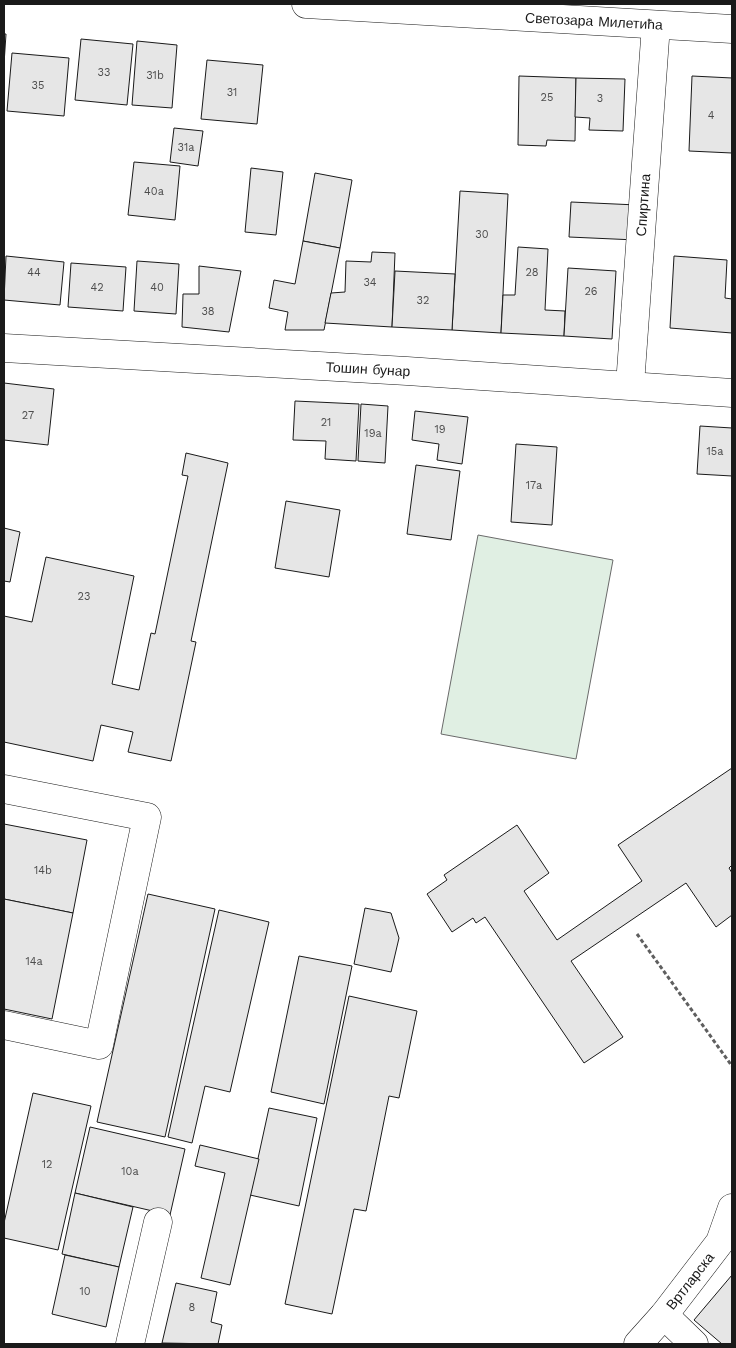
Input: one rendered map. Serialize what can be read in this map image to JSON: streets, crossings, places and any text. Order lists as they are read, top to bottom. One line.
{"streets":{"street":["Светозара Милетића","Спиртина","Тошин бунар","Вртларска"]},"crossings":[["Светозара Милетића","Спиртина"],["Спиртина","Тошин бунар"]],"house_numbers":["33","31b","35","31","25","3","4","31a","40a","30","44","28","34","42","40","26","32","38","27","21","19","19a","15a","17a","23","14b","14a","12","10a","10","8"]}
